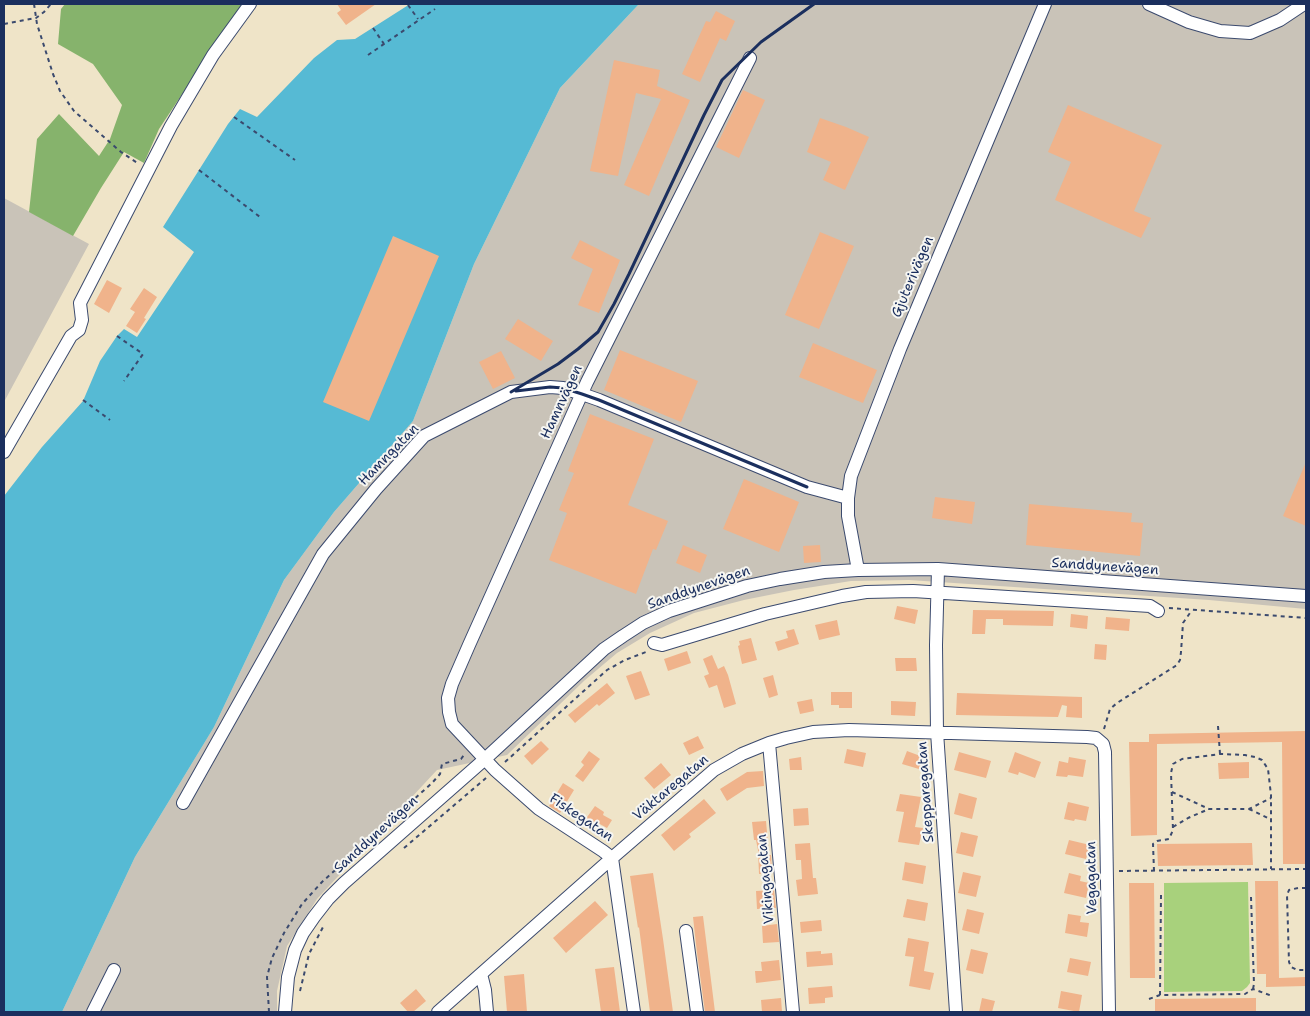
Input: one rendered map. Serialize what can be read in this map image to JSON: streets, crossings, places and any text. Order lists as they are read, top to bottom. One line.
{"streets":{"street":["Gjuterivägen","Hamnvägen","Hamngatan","Sanddynevägen","Väktaregatan","Skepparegatan","Fiskegatan","Vegagatan","Vikingagatan"]},"crossings":[["Gjuterivägen","Hamngatan"],["Gjuterivägen","Sanddynevägen"],["Hamnvägen","Hamngatan"],["Hamnvägen","Sanddynevägen"],["Hamnvägen","Fiskegatan"],["Sanddynevägen","Skepparegatan"],["Sanddynevägen","Fiskegatan"],["Väktaregatan","Skepparegatan"],["Väktaregatan","Fiskegatan"],["Väktaregatan","Vegagatan"],["Väktaregatan","Vikingagatan"]]}
